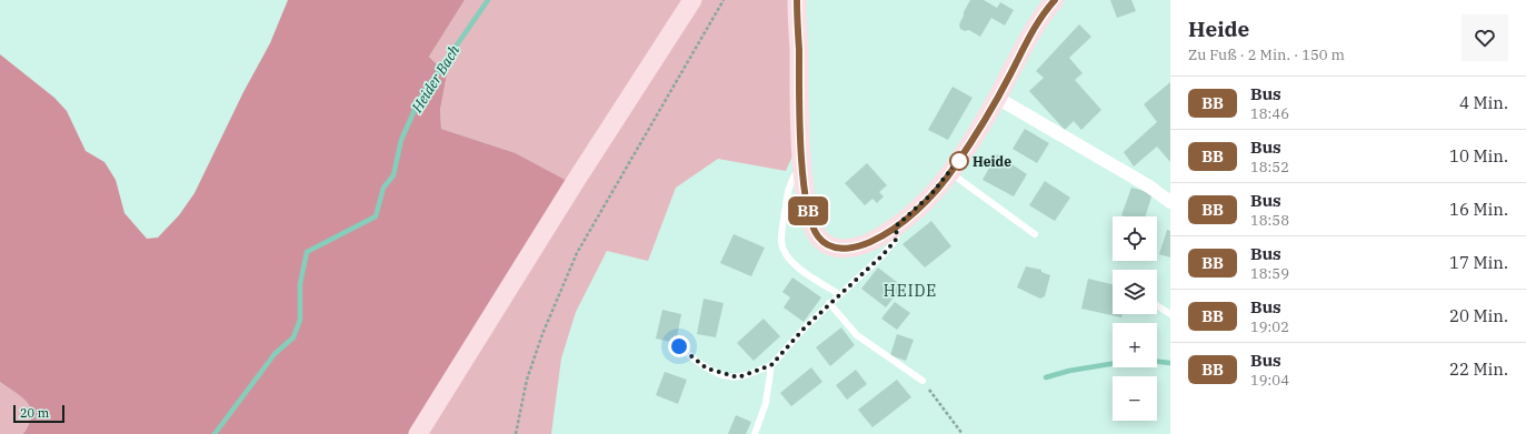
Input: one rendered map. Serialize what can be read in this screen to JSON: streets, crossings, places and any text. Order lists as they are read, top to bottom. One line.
{"districts":["HEIDE"],"water":["Heider Bach"],"places":["Heide"],"lines":["bus line BB"],"scale_bar":"20 m","page":{"on_map":"BB","heading":["Heide","Zu Fuß · 2 Min. · 150 m"],"list":[{"mark":"BB","name":"Bus","note":"18:46","value":"4 Min."},{"mark":"BB","name":"Bus","note":"18:52","value":"10 Min."},{"mark":"BB","name":"Bus","note":"18:58","value":"16 Min."},{"mark":"BB","name":"Bus","note":"18:59","value":"17 Min."},{"mark":"BB","name":"Bus","note":"19:02","value":"20 Min."},{"mark":"BB","name":"Bus","note":"19:04","value":"22 Min."}],"map_buttons":["+","−"],"scale":"20 m"}}
